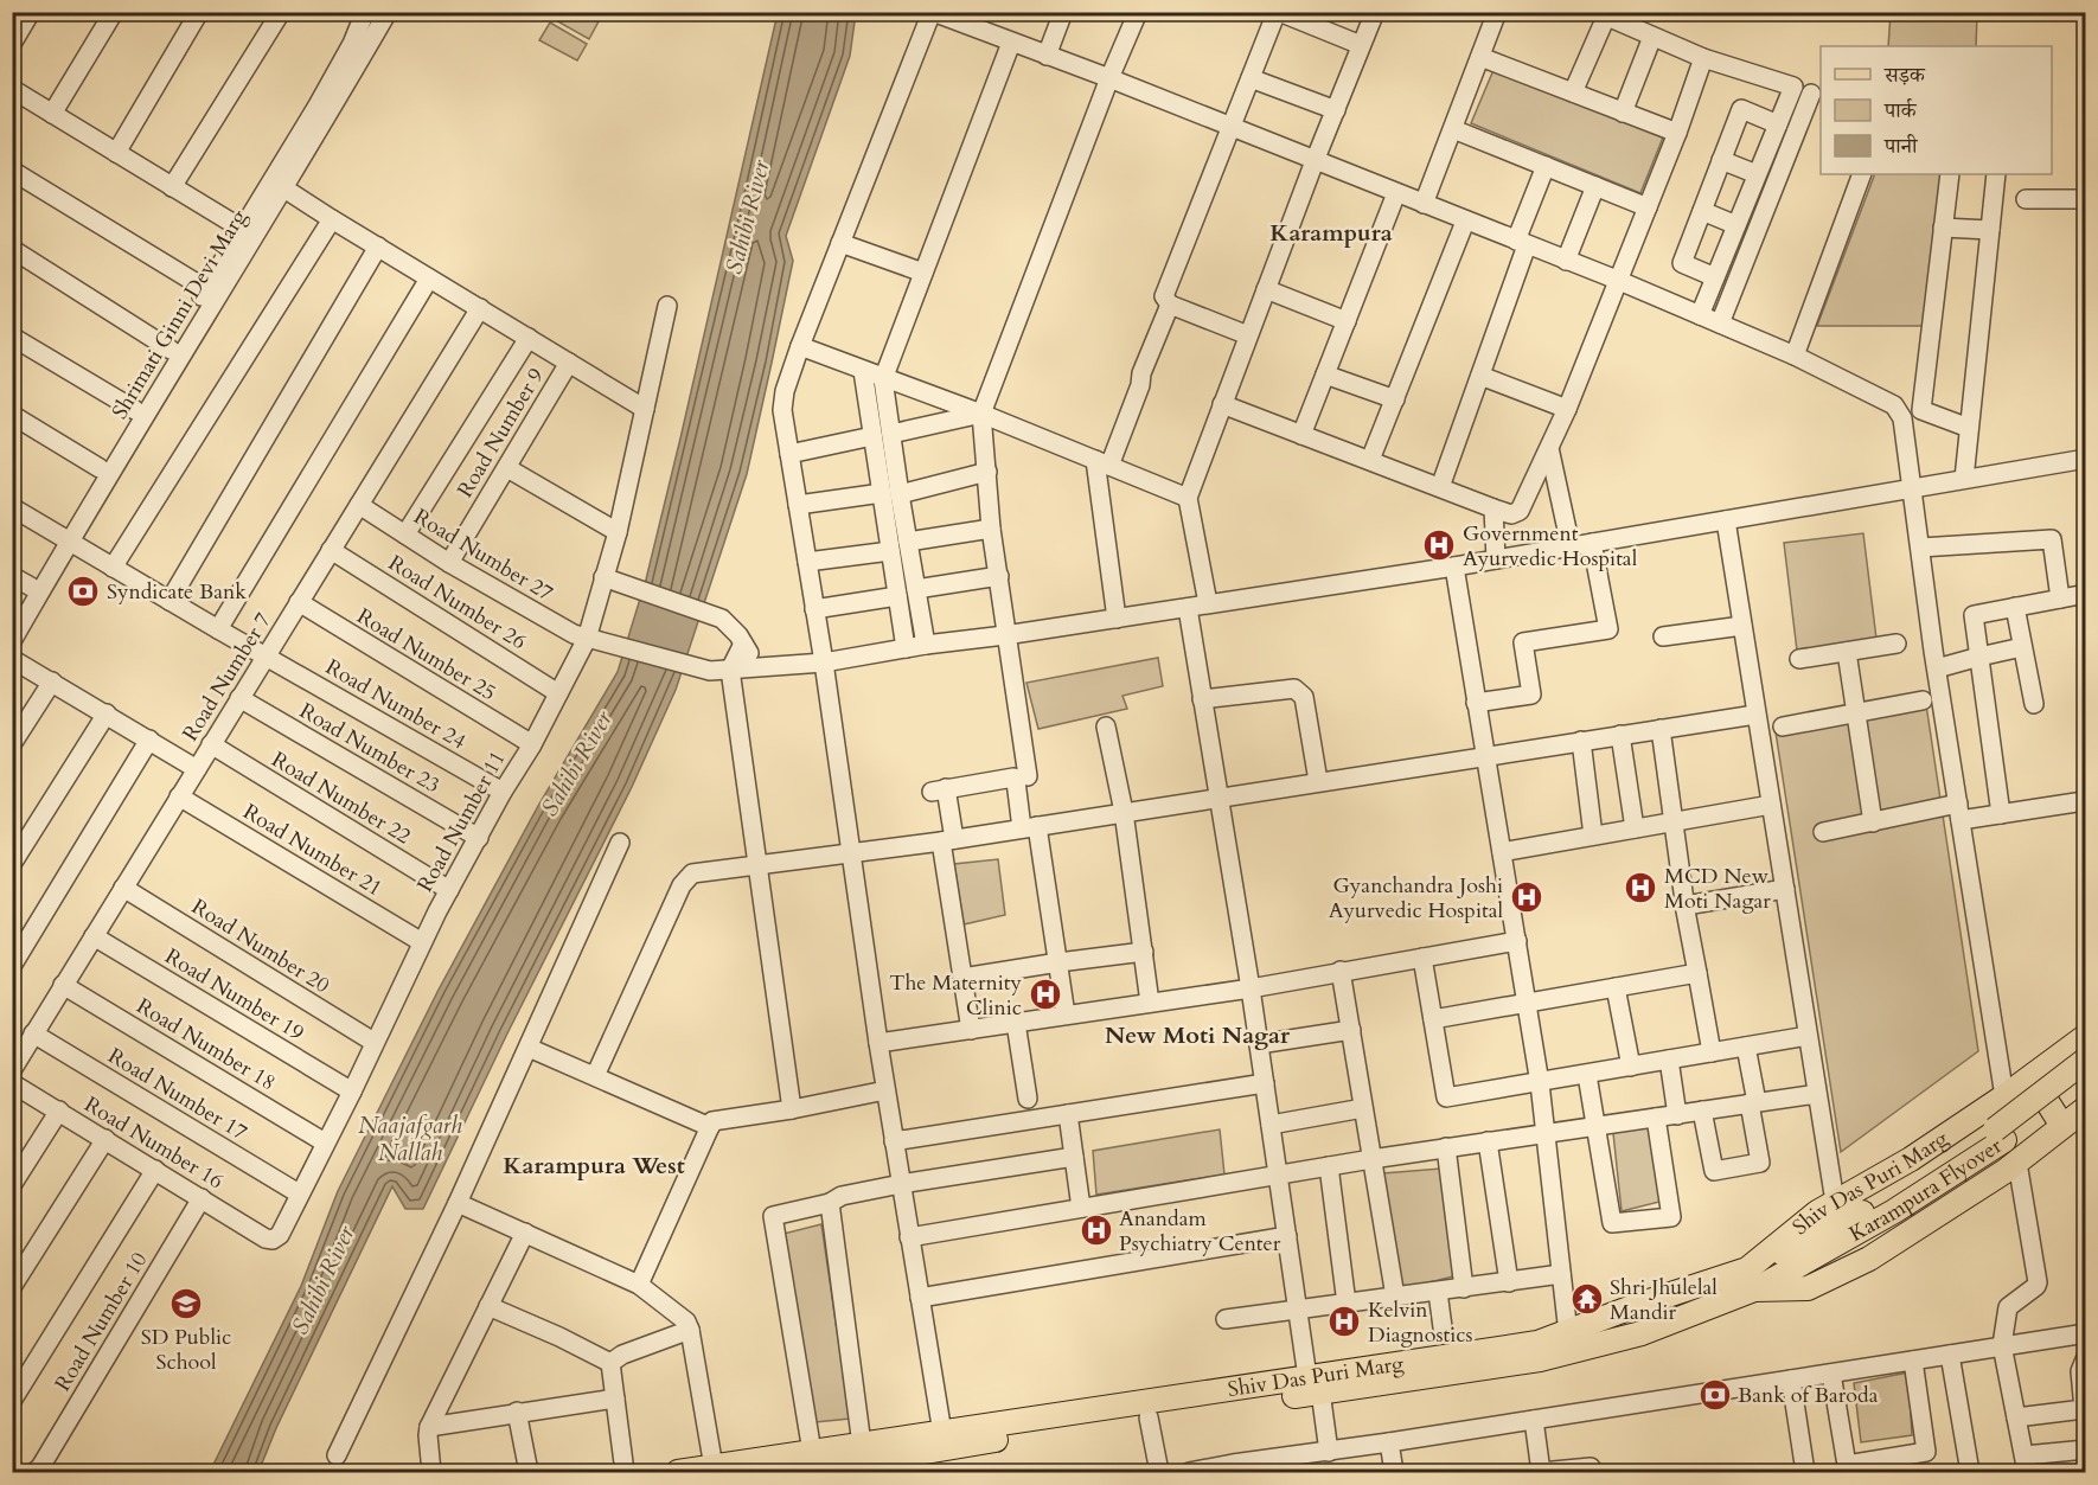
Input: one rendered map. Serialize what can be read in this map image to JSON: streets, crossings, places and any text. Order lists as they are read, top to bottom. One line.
{"streets":{"main road":["Shiv Das Puri Marg","Karampura Flyover"],"street":["Shrimati Ginni Devi Marg","Road Number 9","Road Number 27","Road Number 26","Road Number 25","Road Number 7","Road Number 24","Road Number 23","Road Number 22","Road Number 11","Road Number 21","Road Number 20","Road Number 19","Road Number 18","Road Number 17","Road Number 16","Road Number 10"]},"crossings":[["Shrimati Ginni Devi Marg","Road Number 24"],["Road Number 9","Road Number 27"],["Road Number 27","Road Number 7"],["Road Number 27","Road Number 11"],["Road Number 26","Road Number 7"],["Road Number 26","Road Number 11"],["Road Number 25","Road Number 7"],["Road Number 25","Road Number 11"],["Road Number 7","Road Number 24"],["Road Number 7","Road Number 23"],["Road Number 7","Road Number 22"],["Road Number 7","Road Number 21"],["Road Number 7","Road Number 20"],["Road Number 7","Road Number 19"],["Road Number 7","Road Number 18"],["Road Number 7","Road Number 17"],["Road Number 24","Road Number 11"],["Road Number 23","Road Number 11"],["Road Number 22","Road Number 11"],["Road Number 11","Road Number 21"],["Road Number 11","Road Number 20"],["Road Number 11","Road Number 19"],["Road Number 11","Road Number 18"],["Road Number 11","Road Number 17"],["Road Number 11","Road Number 16"],["Road Number 16","Road Number 10"],["Shiv Das Puri Marg","Karampura Flyover"]],"districts":["Karampura","New Moti Nagar","Karampura West"],"water":["Sahibi River","Naajafgarh Nallah"],"places":{"hospital":["Government Ayurvedic Hospital","MCD New Moti Nagar","Gyanchandra Joshi Ayurvedic Hospital","The Maternity Clinic","Anandam Psychiatry Center","Kelvin Diagnostics"],"bank":["Syndicate Bank","Bank of Baroda"],"temple":["Shri Jhulelal Mandir"],"school or university":["SD Public School"]},"legend":["सड़क","पार्क","पानी"]}
